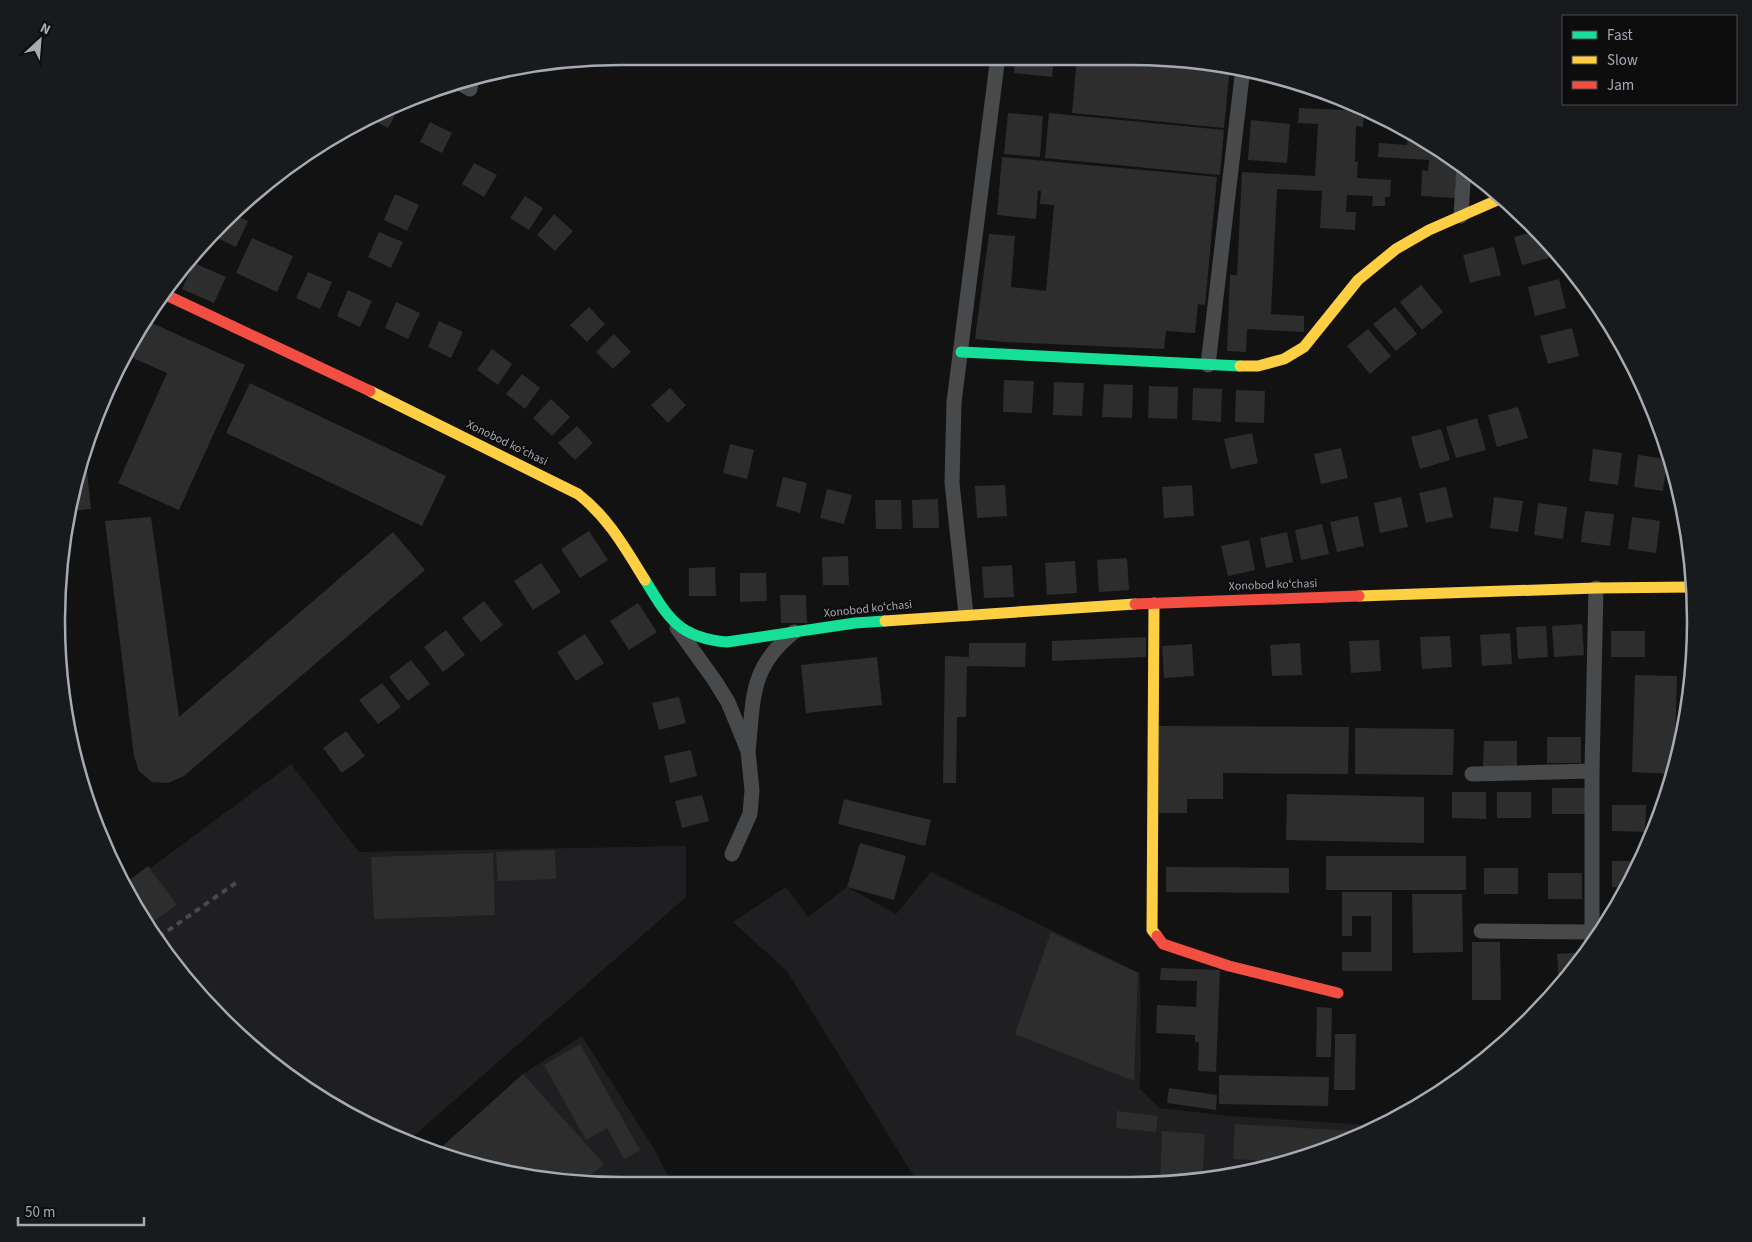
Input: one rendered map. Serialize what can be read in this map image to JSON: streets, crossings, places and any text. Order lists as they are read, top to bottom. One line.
{"streets":{"main road":["Xonobod koʻchasi"]},"legend":["Fast","Slow","Jam"],"scale_bar":"50 m","north":"top right"}
